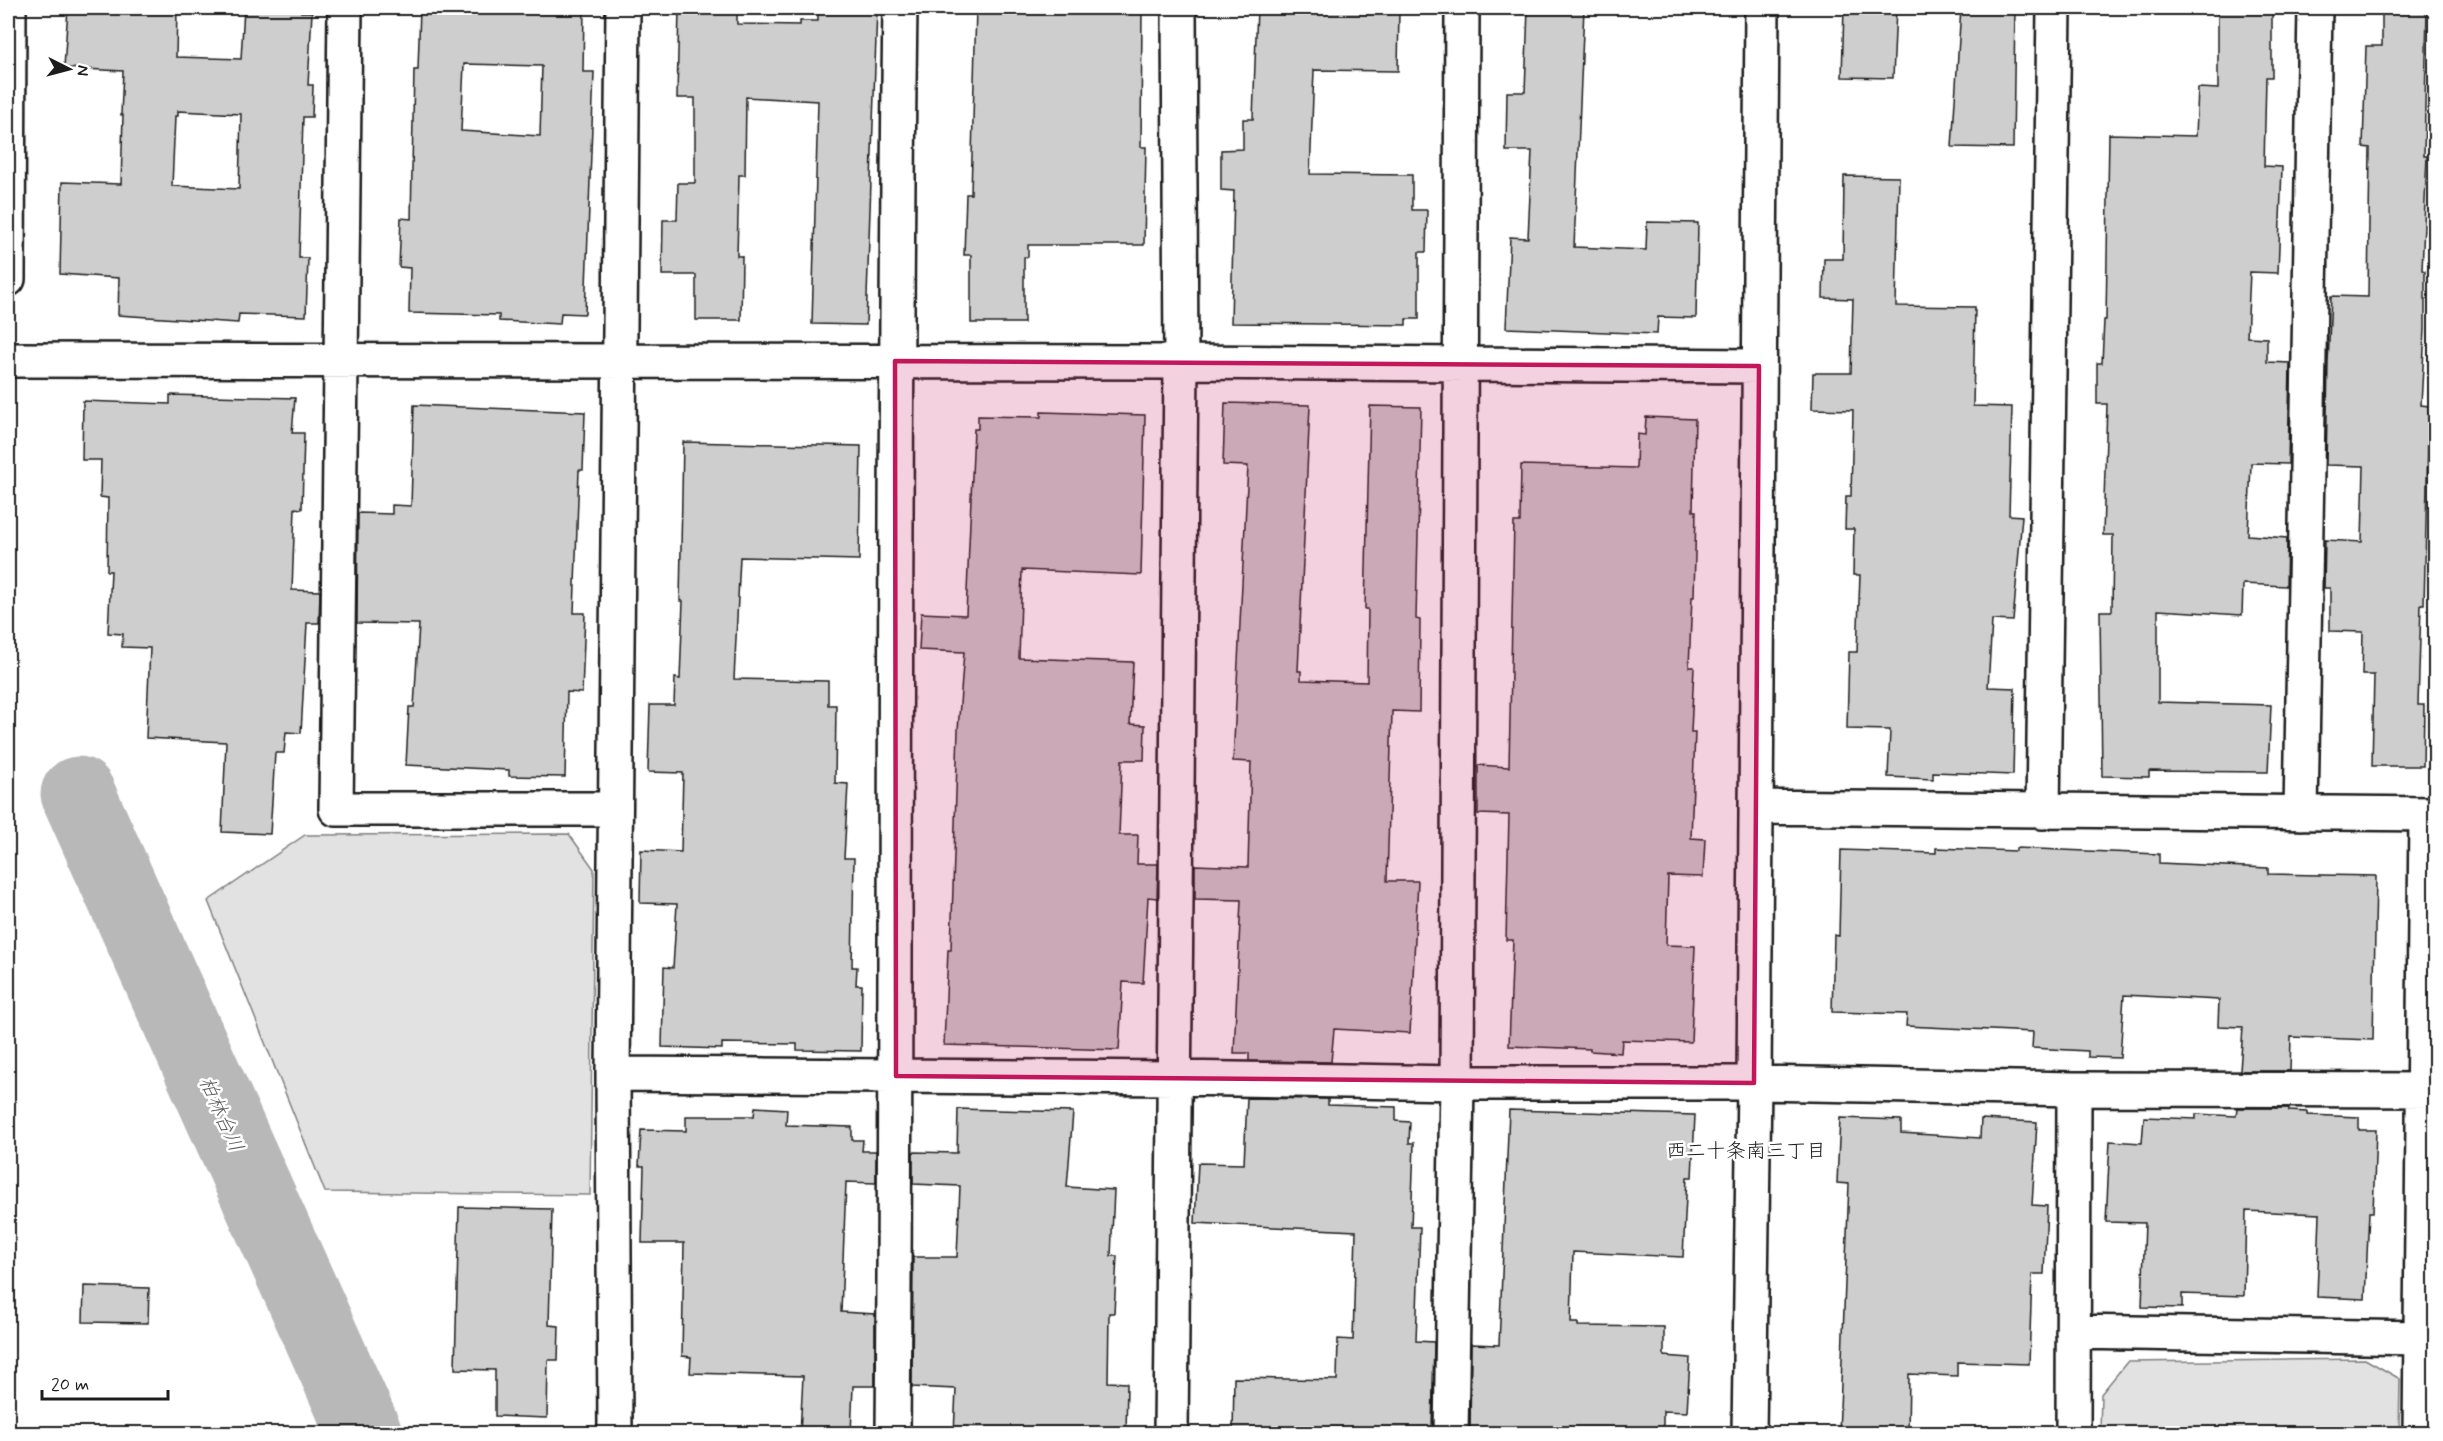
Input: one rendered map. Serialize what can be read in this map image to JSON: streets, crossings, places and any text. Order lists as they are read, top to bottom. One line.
{"districts":["西二十条南三丁目"],"water":["柏林台川"],"scale_bar":"20 m","north":"right"}
